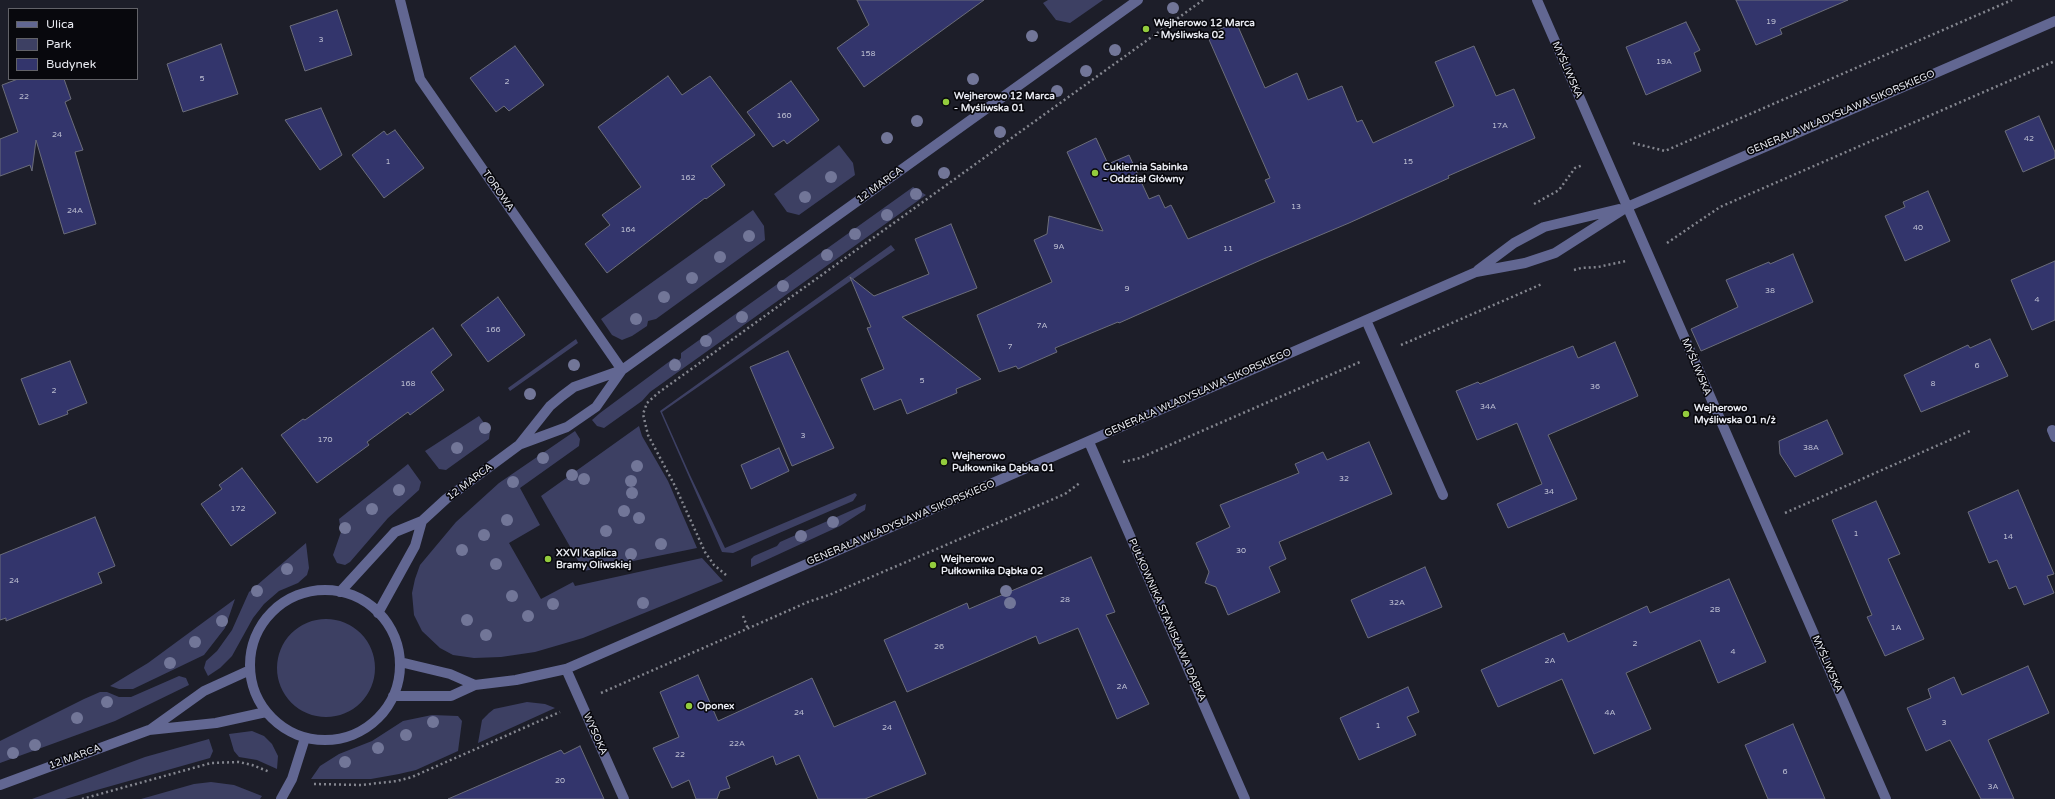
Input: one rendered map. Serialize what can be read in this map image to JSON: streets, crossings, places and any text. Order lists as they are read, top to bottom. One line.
{"streets":{"street":["MYŚLIWSKA","GENERAŁA WŁADYSŁAWA SIKORSKIEGO","12 MARCA","TOROWA","PUŁKOWNIKA STANISŁAWA DĄBKA","WYSOKA"]},"crossings":[["MYŚLIWSKA","GENERAŁA WŁADYSŁAWA SIKORSKIEGO"],["GENERAŁA WŁADYSŁAWA SIKORSKIEGO","PUŁKOWNIKA STANISŁAWA DĄBKA"],["GENERAŁA WŁADYSŁAWA SIKORSKIEGO","WYSOKA"],["12 MARCA","TOROWA"]],"places":["Wejherowo 12 Marca - Myśliwska 02","Wejherowo 12 Marca - Myśliwska 01","Cukiernia Sabinka - Oddział Główny","Wejherowo Myśliwska 01 n/ż","Wejherowo Pułkownika Dąbka 01","XXVI Kaplica Bramy Oliwskiej","Wejherowo Pułkownika Dąbka 02","Oponex"],"house_numbers":["19","3","158","19A","5","2","22","160","17A","24","42","1","15","162","13","24A","40","164","9A","11","9","38","4","7A","166","7","6","5","168","8","36","2","34A","3","170","38A","32","34","172","1","14","30","24","28","32A","2B","1A","2","26","4","2A","2A","24","4A","3","1","24","22A","22","6","20","3A"],"legend":["Ulica","Park","Budynek"]}
